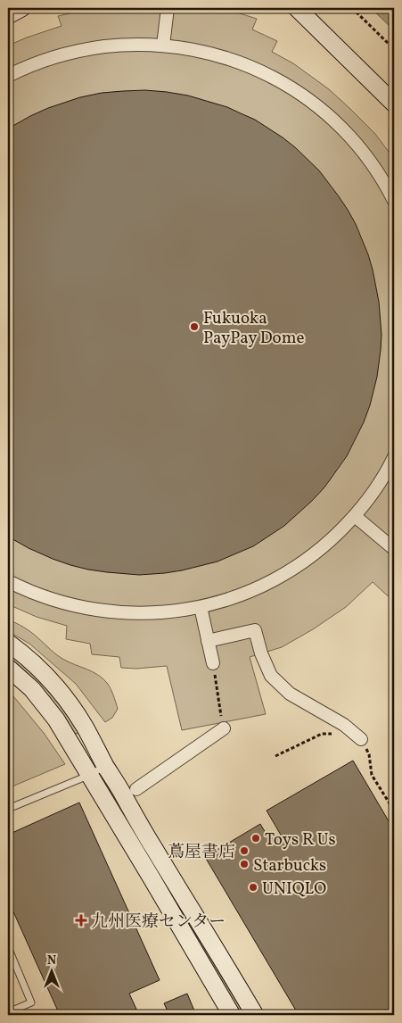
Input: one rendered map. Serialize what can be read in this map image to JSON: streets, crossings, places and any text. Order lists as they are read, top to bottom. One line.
{"places":{"other":["Fukuoka PayPay Dome","Toys R Us","蔦屋書店","Starbucks","UNIQLO"],"health":["九州医療センター"]},"north":"top"}
